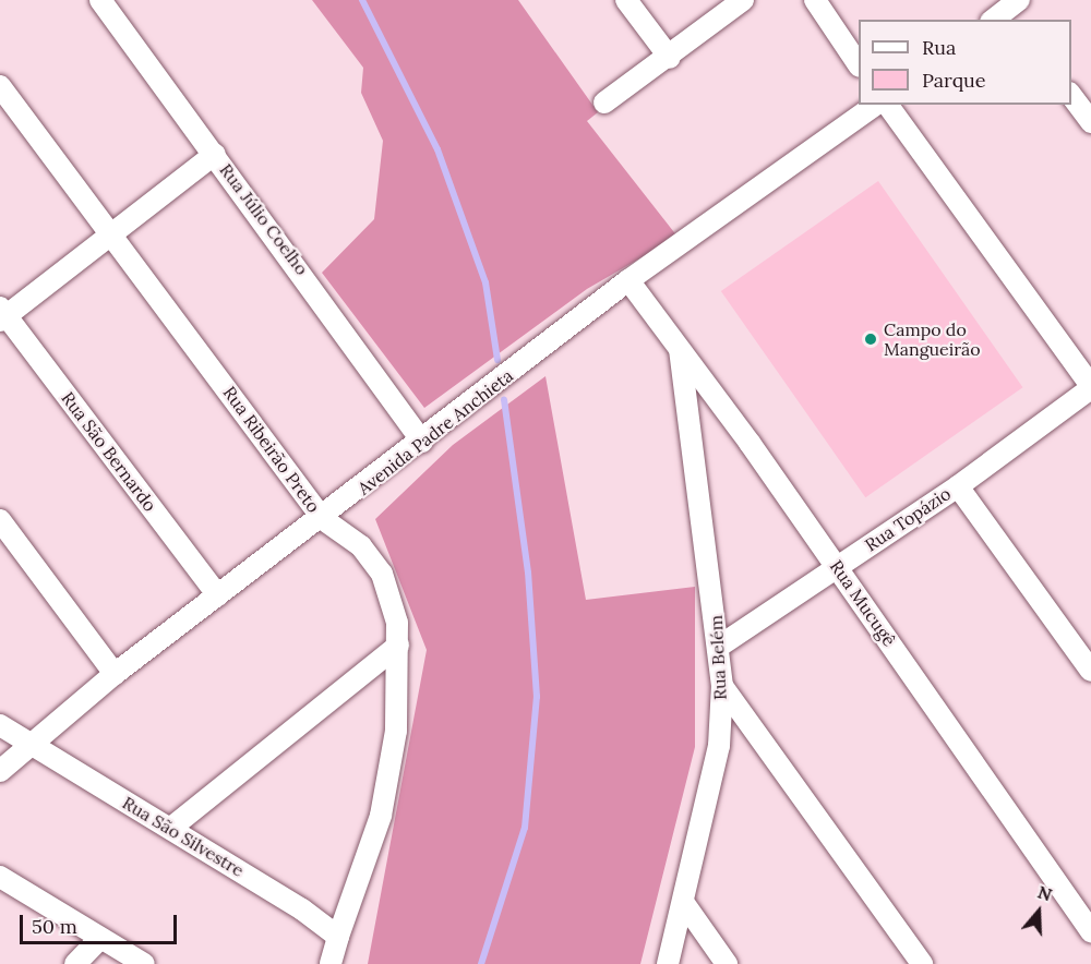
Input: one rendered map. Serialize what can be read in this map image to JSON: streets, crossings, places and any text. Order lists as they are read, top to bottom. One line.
{"streets":{"street":["Rua Júlio Coelho","Avenida Padre Anchieta","Rua Ribeirão Preto","Rua São Bernardo","Rua Topázio","Rua Mucugê","Rua Belém","Rua São Silvestre"]},"crossings":[["Rua Júlio Coelho","Avenida Padre Anchieta"],["Avenida Padre Anchieta","Rua Ribeirão Preto"],["Avenida Padre Anchieta","Rua São Bernardo"],["Avenida Padre Anchieta","Rua Mucugê"],["Avenida Padre Anchieta","Rua São Silvestre"],["Rua Ribeirão Preto","Rua São Silvestre"],["Rua Topázio","Rua Mucugê"],["Rua Topázio","Rua Belém"],["Rua Mucugê","Rua Belém"]],"places":["Campo do Mangueirão"],"legend":["Rua","Parque"],"scale_bar":"50 m","north":"top"}
